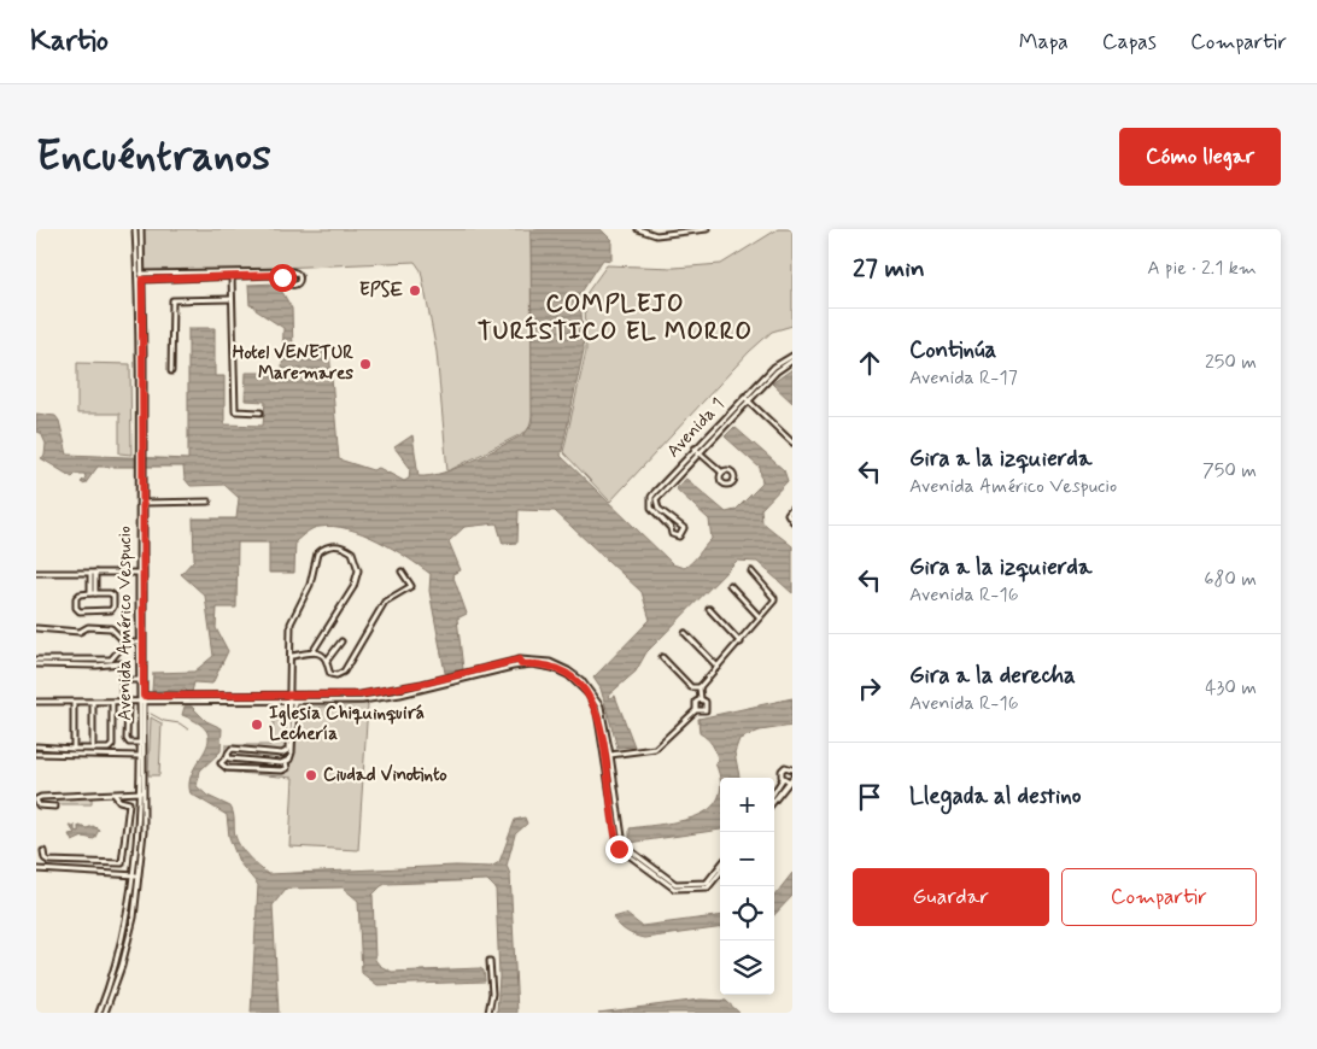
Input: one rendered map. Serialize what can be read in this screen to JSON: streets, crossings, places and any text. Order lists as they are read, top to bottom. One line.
{"streets":{"street":["Avenida 1","Avenida Américo Vespucio"]},"districts":["COMPLEJO TURÍSTICO EL MORRO"],"places":["EPSE","Hotel VENETUR Maremares","Iglesia Chiquinquirá Lechería","Ciudad Vinotinto"],"page":{"header":"Kartio","nav":["Mapa","Capas","Compartir"],"buttons":["Cómo llegar",["Guardar","Compartir"]],"title":"Encuéntranos","heading":["27 min","A pie · 2.1 km"],"list":[["Continúa","Avenida R-17","250 m"],["Gira a la izquierda","Avenida Américo Vespucio","750 m"],["Gira a la izquierda","Avenida R-16","680 m"],["Gira a la derecha","Avenida R-16","430 m"],"Llegada al destino"],"map_buttons":["+","−"]}}
